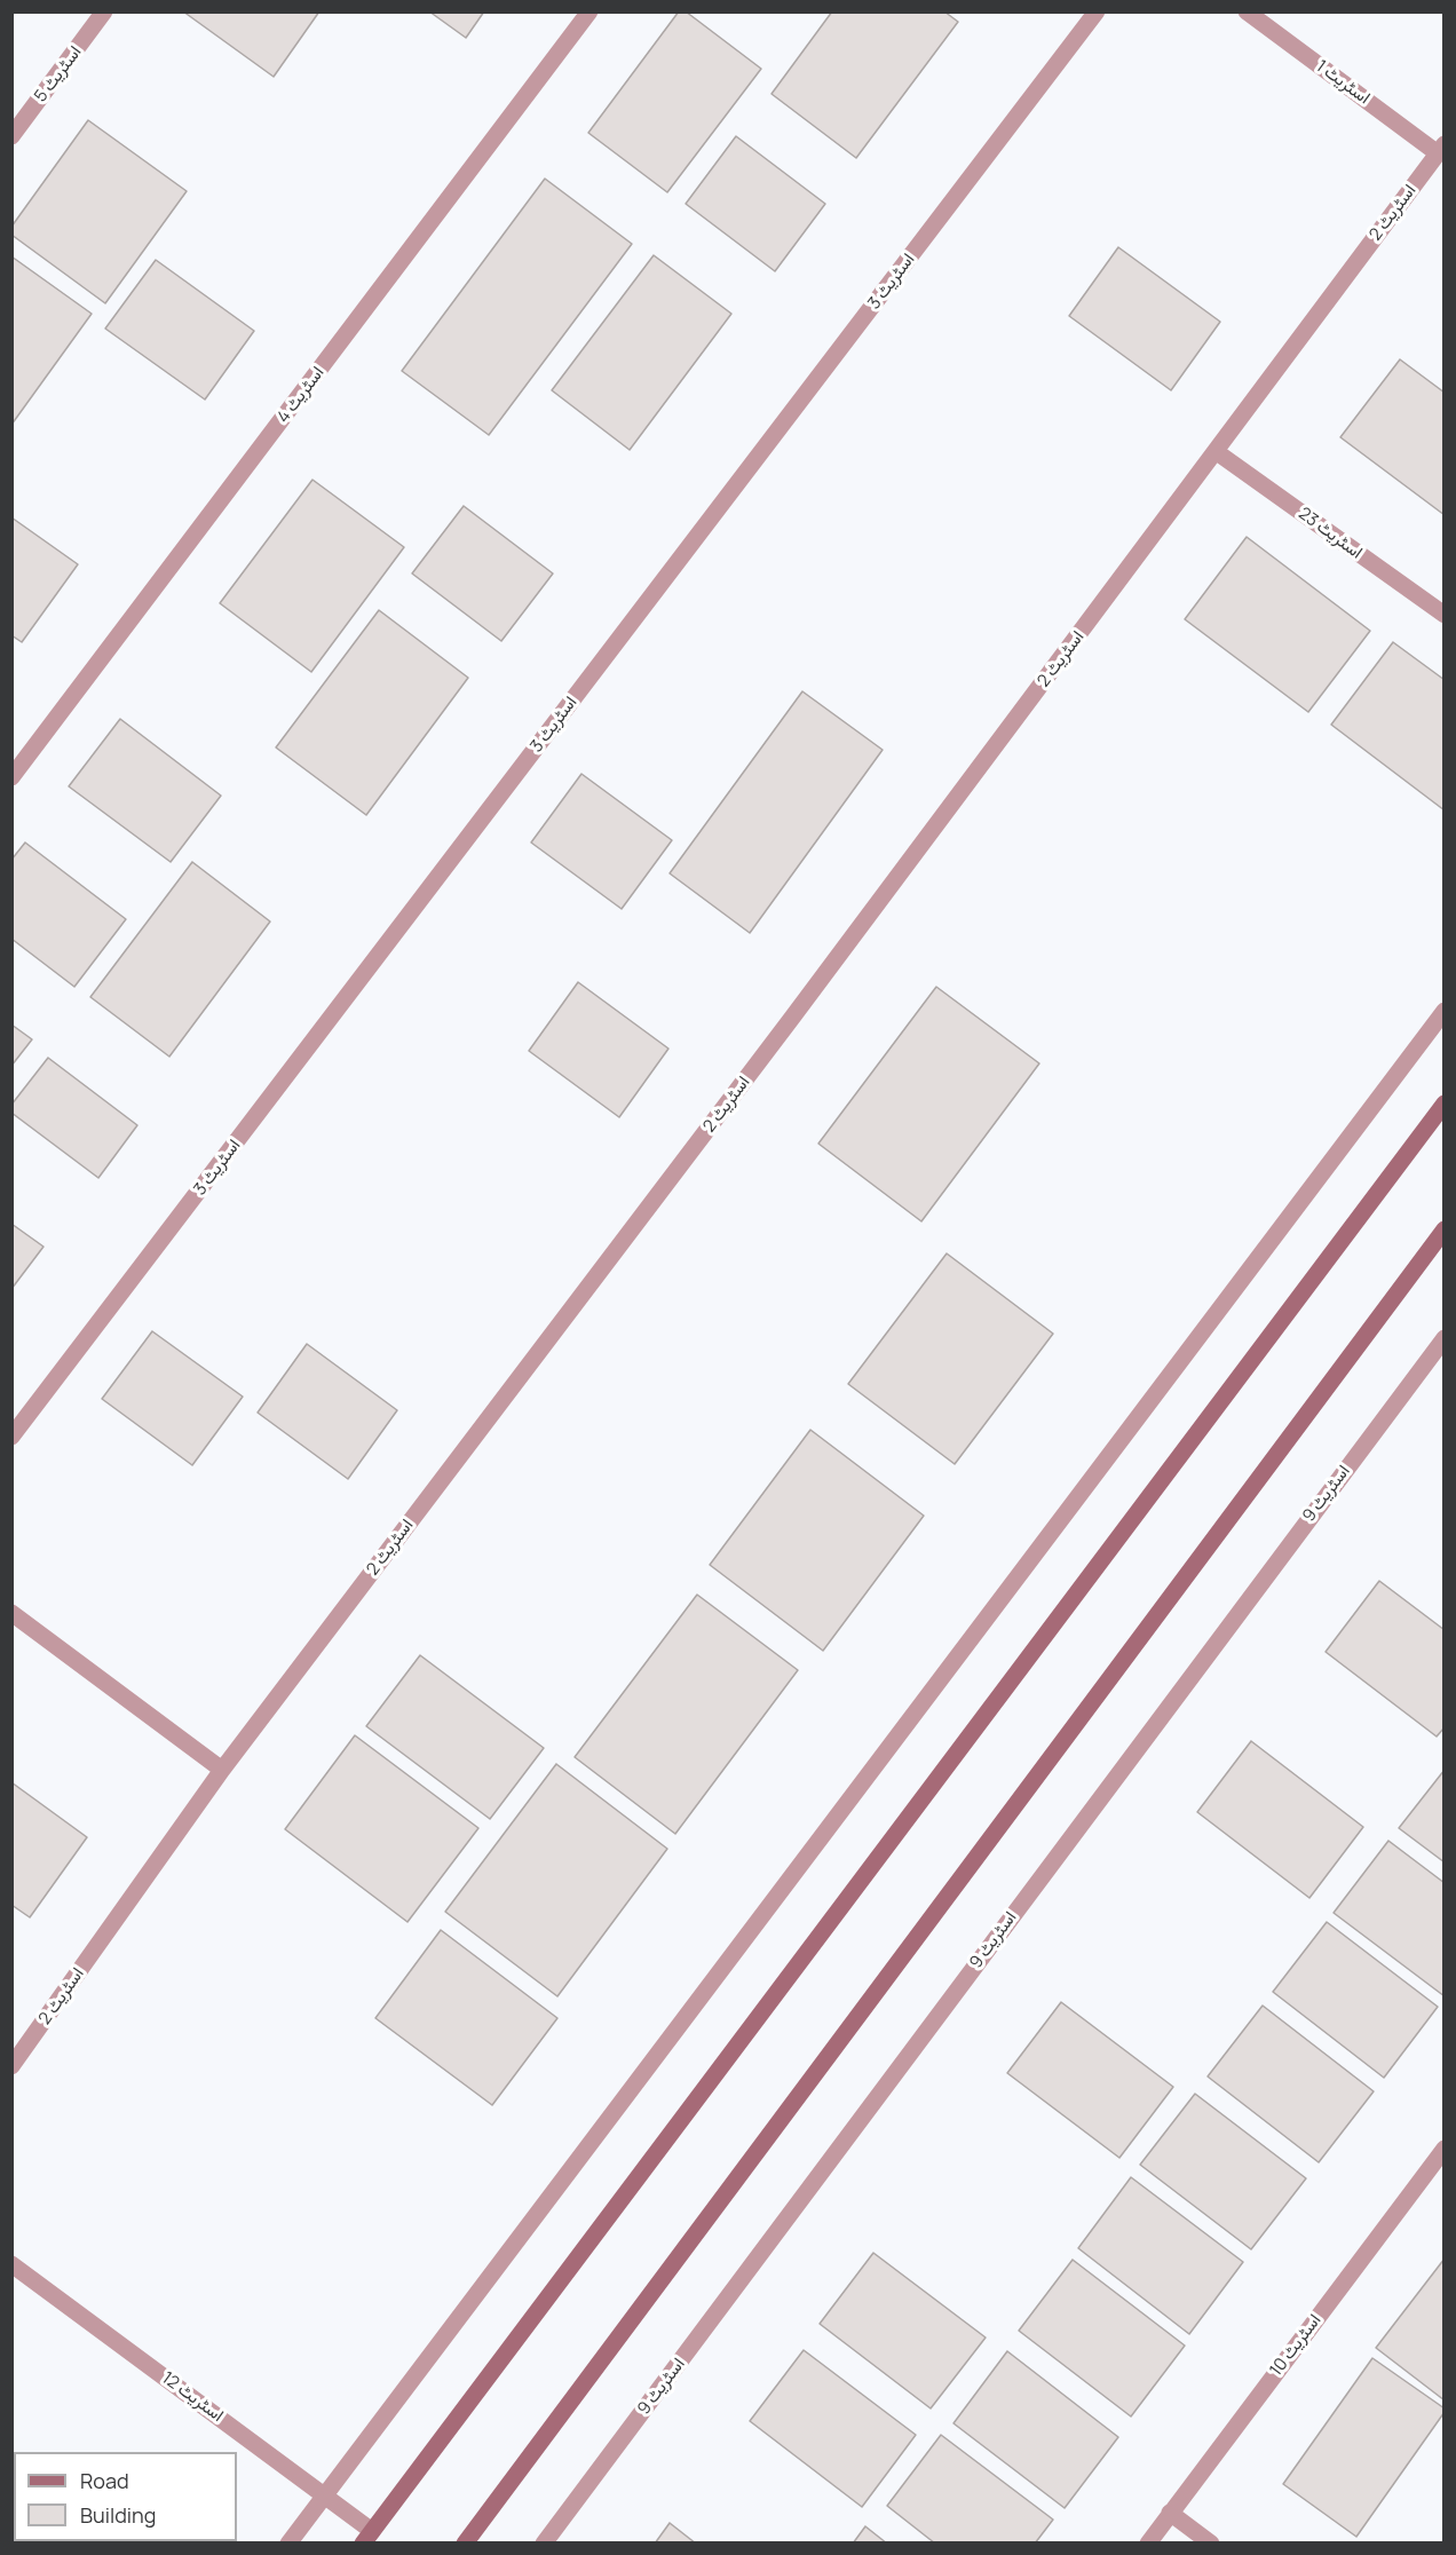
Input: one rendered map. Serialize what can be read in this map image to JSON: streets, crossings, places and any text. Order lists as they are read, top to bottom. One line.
{"streets":{"street":["اسٹریٹ 5","اسٹریٹ 1","اسٹریٹ 2","اسٹریٹ 3","اسٹریٹ 4","اسٹریٹ 23","اسٹریٹ 9","اسٹریٹ 10","اسٹریٹ 12"]},"crossings":[["اسٹریٹ 1","اسٹریٹ 2"],["اسٹریٹ 2","اسٹریٹ 23"]],"legend":["Road","Building"]}
